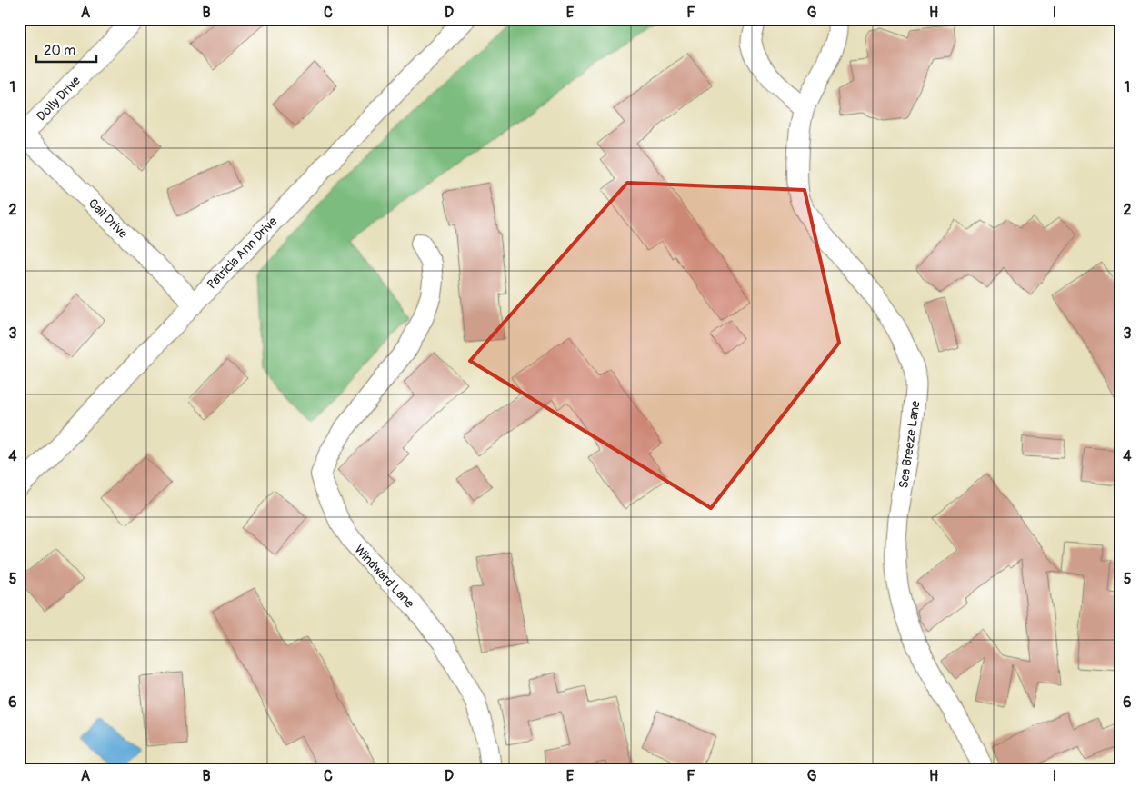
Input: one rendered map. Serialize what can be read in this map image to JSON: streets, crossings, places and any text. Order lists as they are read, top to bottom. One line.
{"streets":{"street":["Dolly Drive","Gail Drive","Patricia Ann Drive","Sea Breeze Lane","Windward Lane"]},"crossings":[["Dolly Drive","Gail Drive"],["Gail Drive","Patricia Ann Drive"]],"scale_bar":"20 m","grid":{"columns":["A","B","C","D","E","F","G","H","I"],"rows":["1","2","3","4","5","6"]}}
